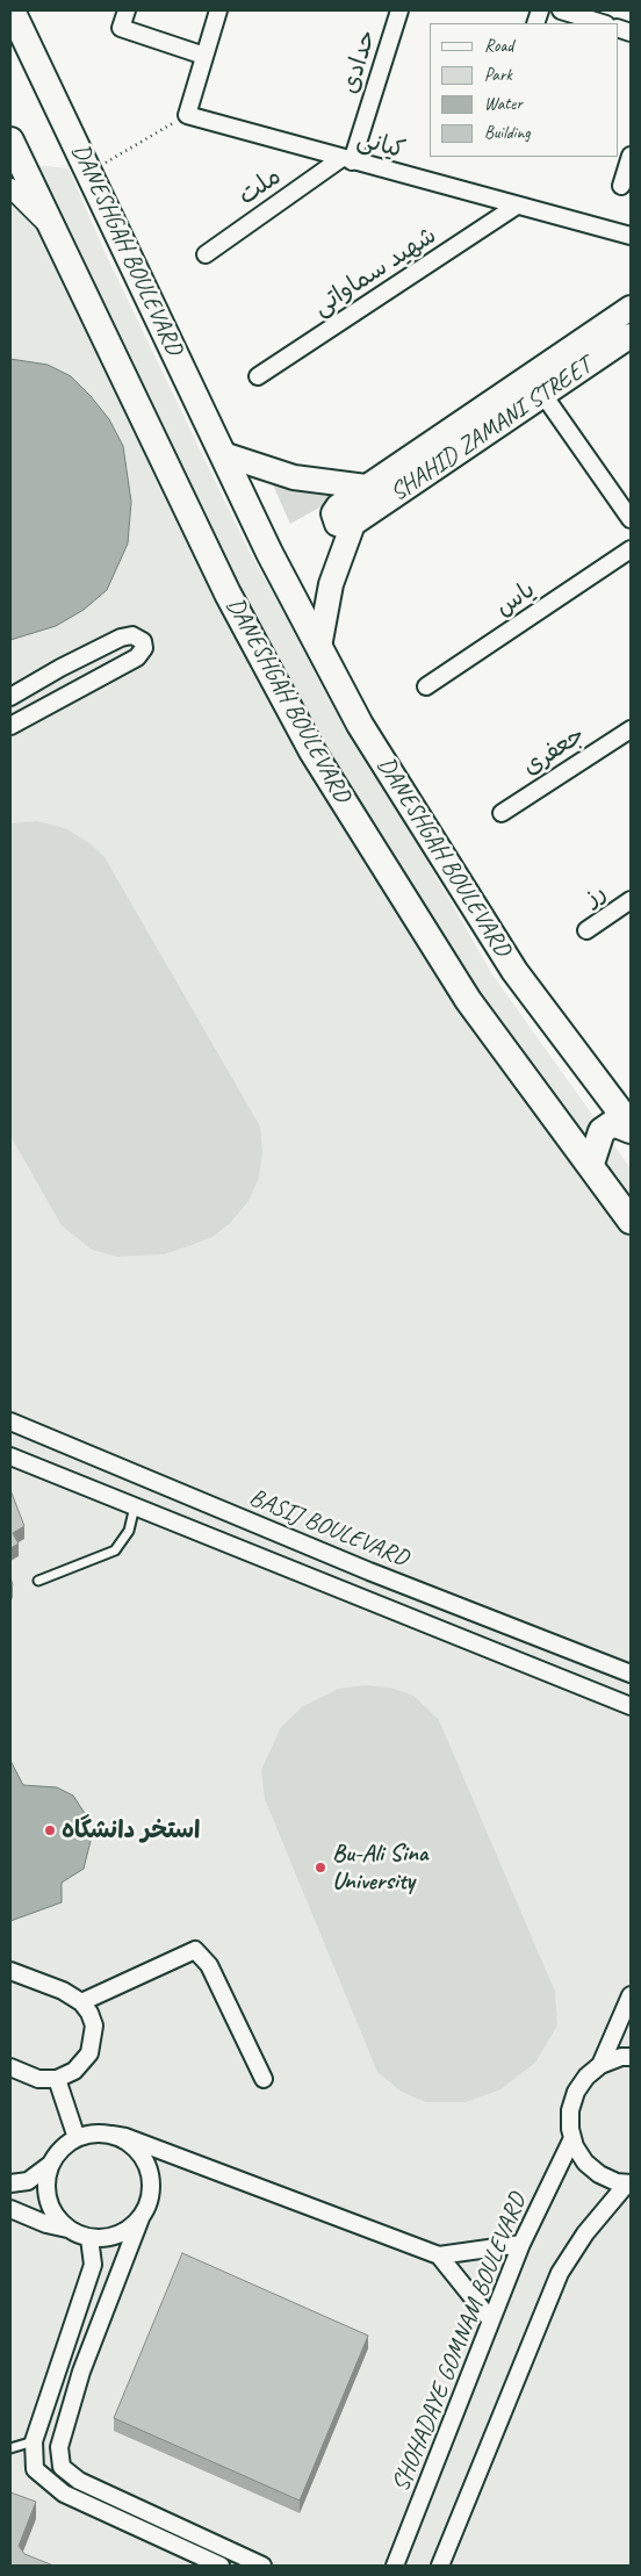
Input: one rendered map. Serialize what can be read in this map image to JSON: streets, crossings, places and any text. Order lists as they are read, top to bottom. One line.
{"streets":{"highway":["DANESHGAH BOULEVARD"],"main road":["SHAHID ZAMANI STREET"],"street":["حدادی","کیانی","ملت","شهید سماواتی","یاس","جعفری","رز","BASIJ BOULEVARD","SHOHADAYE GOMNAM BOULEVARD"]},"crossings":[["حدادی","کیانی"],["حدادی","ملت"],["کیانی","ملت"],["کیانی","شهید سماواتی"]],"places":["استخر دانشگاه","Bu-Ali Sina University"],"legend":["Road","Park","Water","Building"]}
